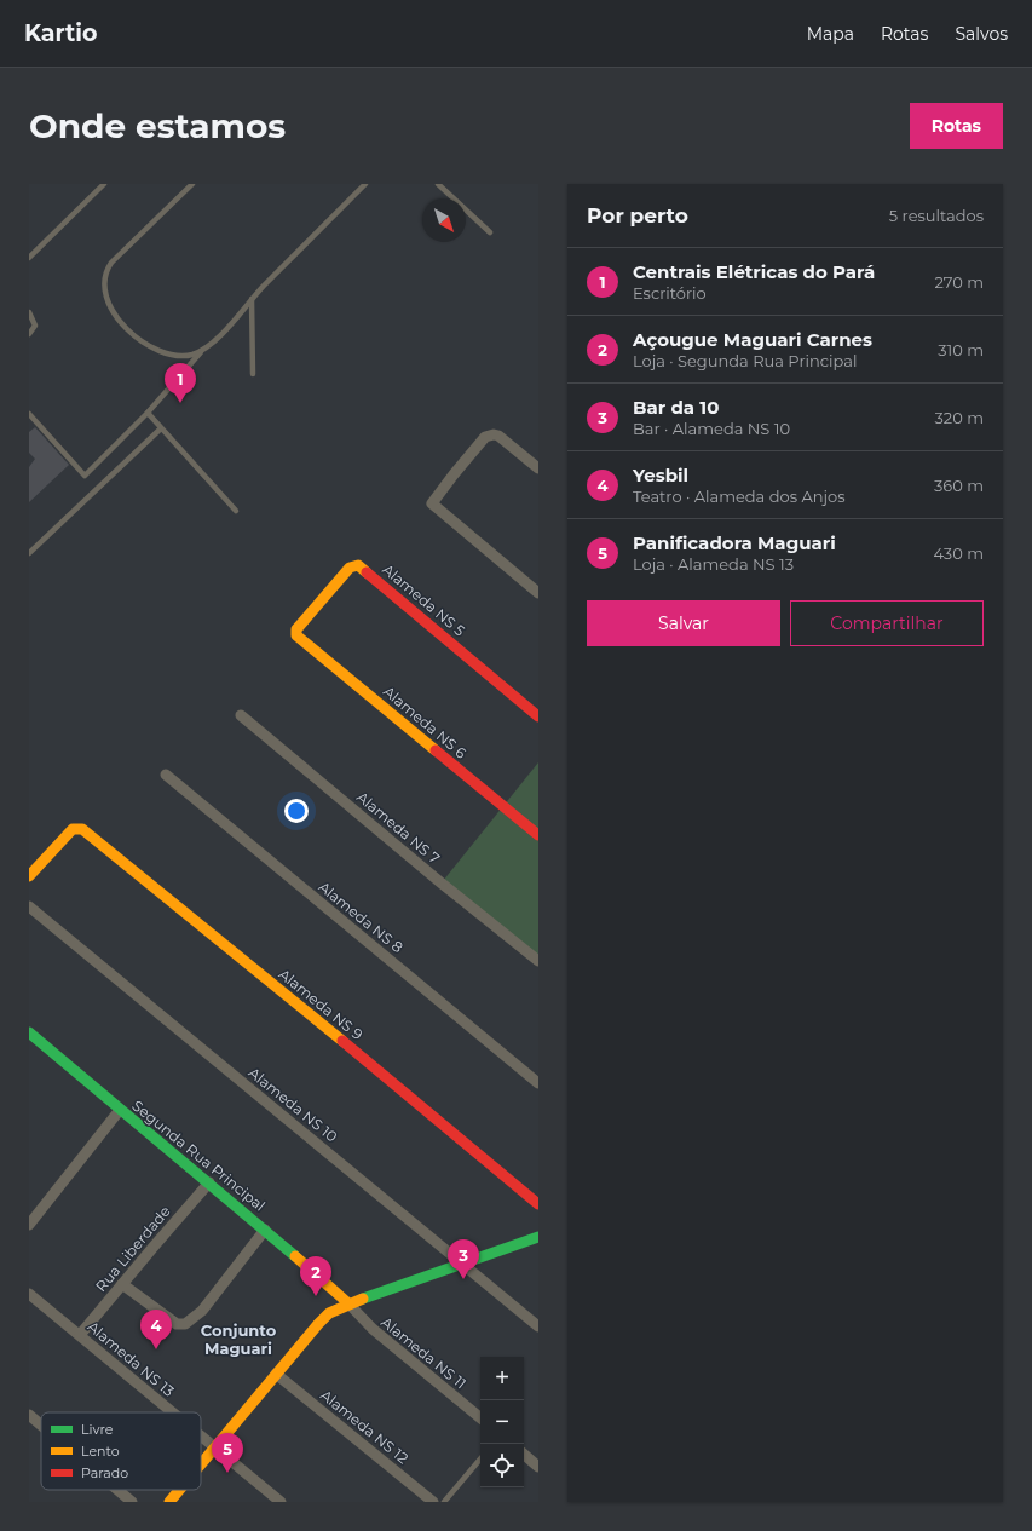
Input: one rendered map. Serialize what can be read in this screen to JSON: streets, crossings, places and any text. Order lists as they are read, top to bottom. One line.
{"streets":{"street":["Alameda NS 5","Alameda NS 6","Alameda NS 7","Alameda NS 8","Alameda NS 9","Alameda NS 10","Segunda Rua Principal","Rua Liberdade","Alameda NS 11","Alameda NS 13","Alameda NS 12"]},"crossings":[["Alameda NS 5","Alameda NS 6"],["Segunda Rua Principal","Rua Liberdade"],["Segunda Rua Principal","Alameda NS 11"],["Rua Liberdade","Alameda NS 13"]],"districts":["Conjunto Maguari"],"legend":["Livre","Lento","Parado"],"north":"bottom right","page":{"header":"Kartio","nav":["Mapa","Rotas","Salvos"],"buttons":["Rotas",["Salvar","Compartilhar"]],"title":"Onde estamos","heading":["Por perto","5 resultados"],"list":[{"mark":"1","name":"Centrais Elétricas do Pará","note":"Escritório","value":"270 m"},{"mark":"2","name":"Açougue Maguari Carnes","note":"Loja · Segunda Rua Principal","value":"310 m"},{"mark":"3","name":"Bar da 10","note":"Bar · Alameda NS 10","value":"320 m"},{"mark":"4","name":"Yesbil","note":"Teatro · Alameda dos Anjos","value":"360 m"},{"mark":"5","name":"Panificadora Maguari","note":"Loja · Alameda NS 13","value":"430 m"}],"pins":["1","3","2","4","5"],"map_buttons":["+","−"]}}
